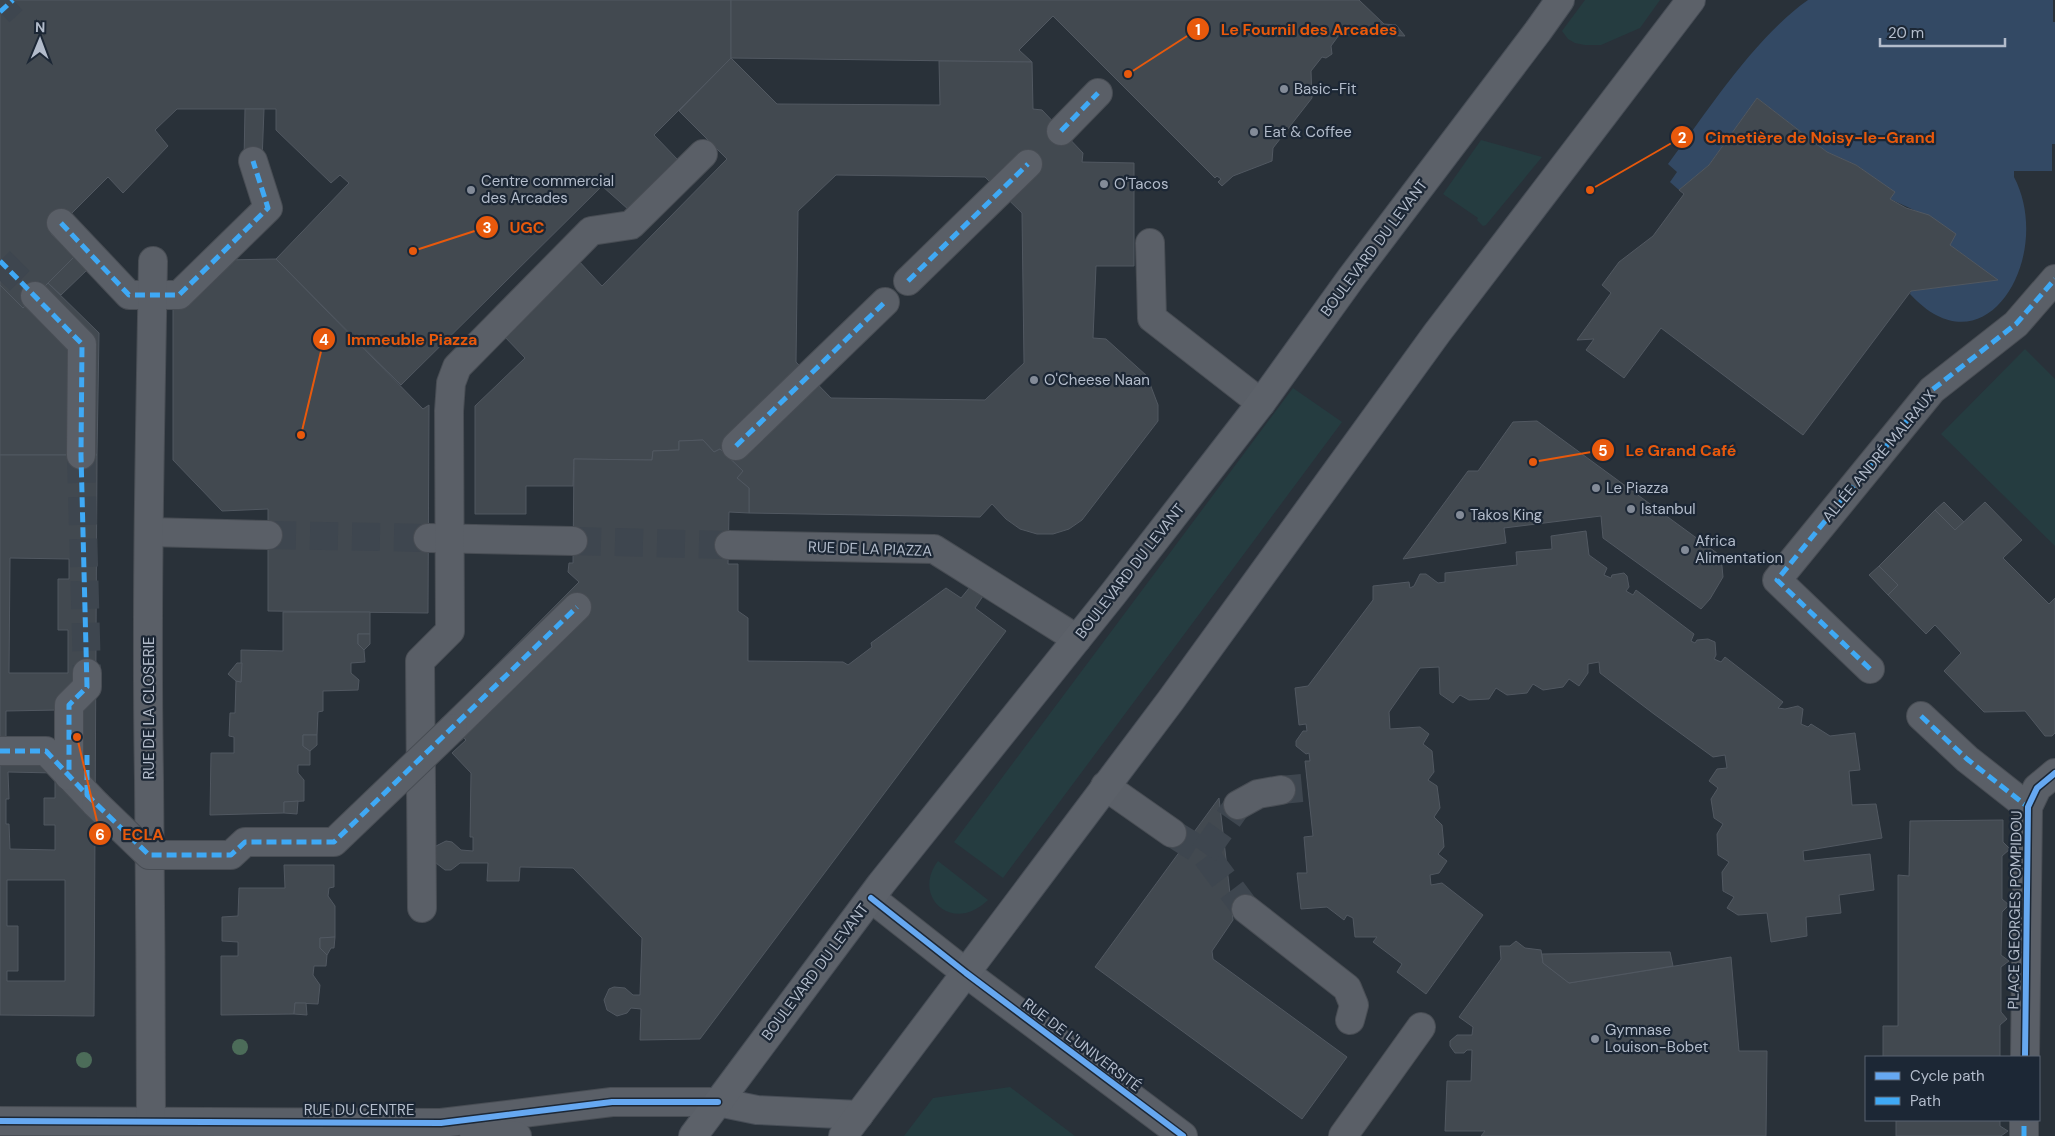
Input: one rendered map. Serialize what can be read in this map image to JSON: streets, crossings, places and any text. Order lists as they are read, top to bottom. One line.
{"streets":{"main road":["BOULEVARD DU LEVANT"],"street":["ALLÉE ANDRÉ MALRAUX","RUE DE LA PIAZZA","RUE DE LA CLOSERIE","PLACE GEORGES POMPIDOU","RUE DE L'UNIVERSITÉ","RUE DU CENTRE"]},"crossings":[["BOULEVARD DU LEVANT","RUE DE LA PIAZZA"],["BOULEVARD DU LEVANT","RUE DE L'UNIVERSITÉ"],["BOULEVARD DU LEVANT","RUE DU CENTRE"],["RUE DE LA CLOSERIE","RUE DU CENTRE"]],"places":["Le Fournil des Arcades","Basic-Fit","Eat & Coffee","O'Tacos","Centre commercial des Arcades","Cimetière de Noisy-le-Grand","UGC","O'Cheese Naan","Immeuble Piazza","Le Grand Café","Le Piazza","Istanbul","Takos King","Africa Alimentation","ECLA","Gymnase Louison-Bobet"],"legend":["Cycle path","Path"],"scale_bar":"20 m","north":"top"}
